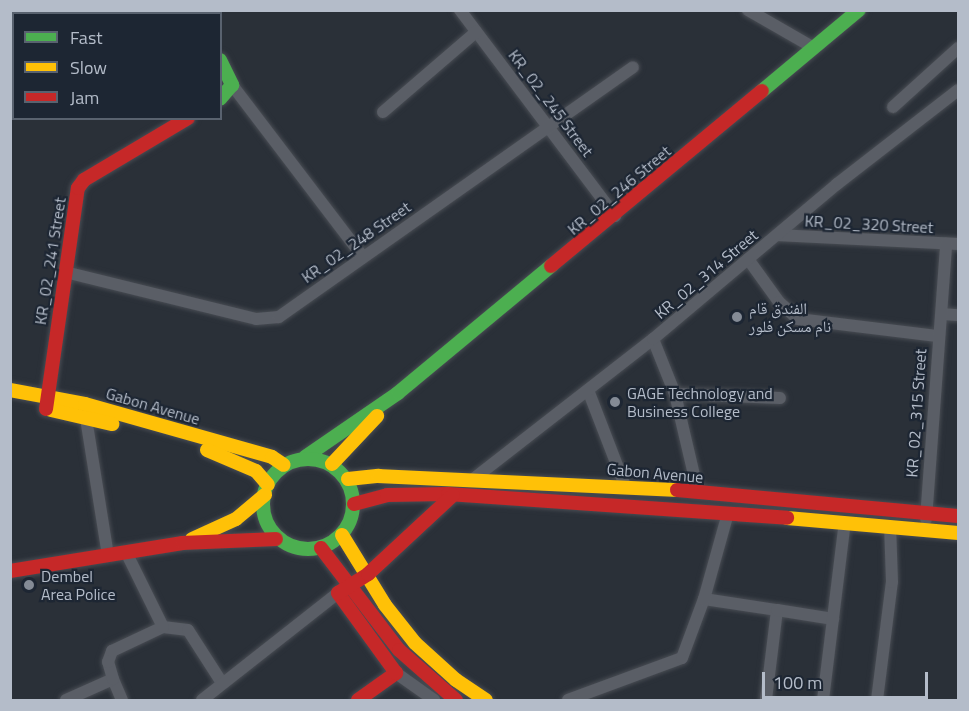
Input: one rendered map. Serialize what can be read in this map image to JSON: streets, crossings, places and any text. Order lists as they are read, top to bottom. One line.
{"streets":{"main road":["KR_02_246 Street","KR_02_241 Street","Gabon Avenue"],"street":["KR_02_245 Street","KR_02_320 Street","KR_02_248 Street","KR_02_314 Street","KR_02_315 Street"]},"crossings":[["KR_02_245 Street","KR_02_246 Street"],["KR_02_245 Street","KR_02_248 Street"],["KR_02_246 Street","Gabon Avenue"],["KR_02_320 Street","KR_02_314 Street"],["KR_02_320 Street","KR_02_315 Street"],["KR_02_248 Street","KR_02_241 Street"],["KR_02_241 Street","Gabon Avenue"],["KR_02_314 Street","Gabon Avenue"],["Gabon Avenue","KR_02_315 Street"]],"places":["الفندق قام نام مسكن فلور","GAGE Technology and Business College","Dembel Area Police"],"legend":["Fast","Slow","Jam"],"scale_bar":"100 m"}
